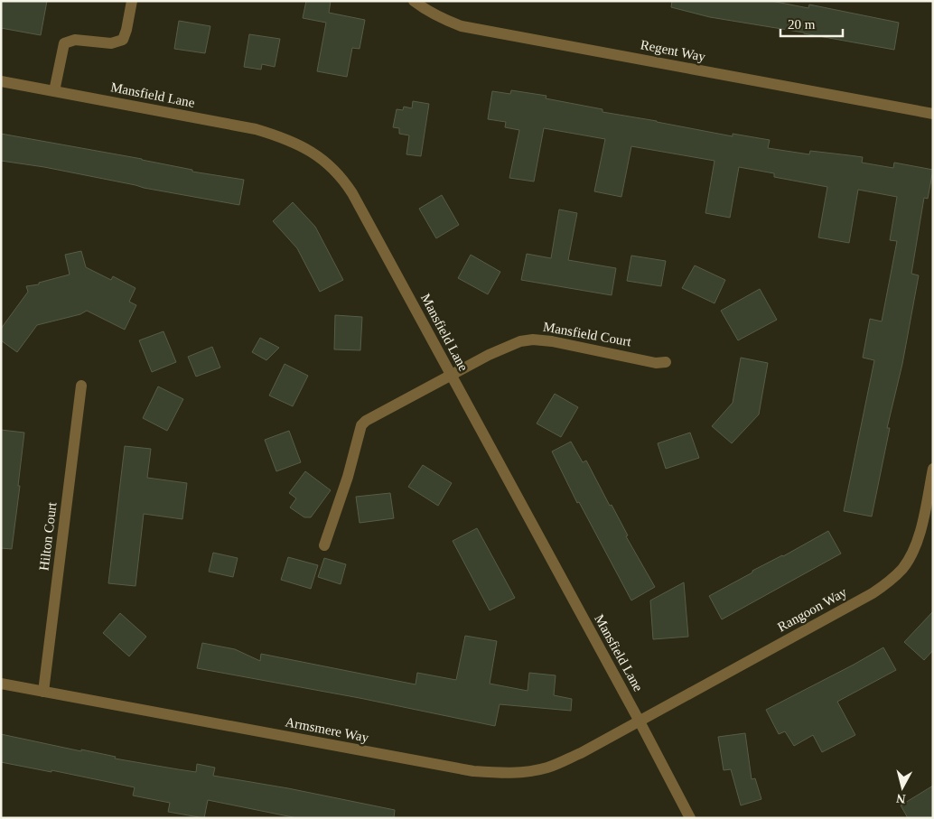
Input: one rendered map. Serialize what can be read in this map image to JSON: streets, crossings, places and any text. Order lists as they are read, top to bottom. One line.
{"streets":{"street":["Regent Way","Mansfield Lane","Mansfield Court","Hilton Court","Rangoon Way","Armsmere Way"]},"crossings":[["Mansfield Lane","Mansfield Court"],["Mansfield Lane","Rangoon Way"],["Mansfield Lane","Armsmere Way"],["Hilton Court","Armsmere Way"],["Rangoon Way","Armsmere Way"]],"scale_bar":"20 m","north":"bottom"}
